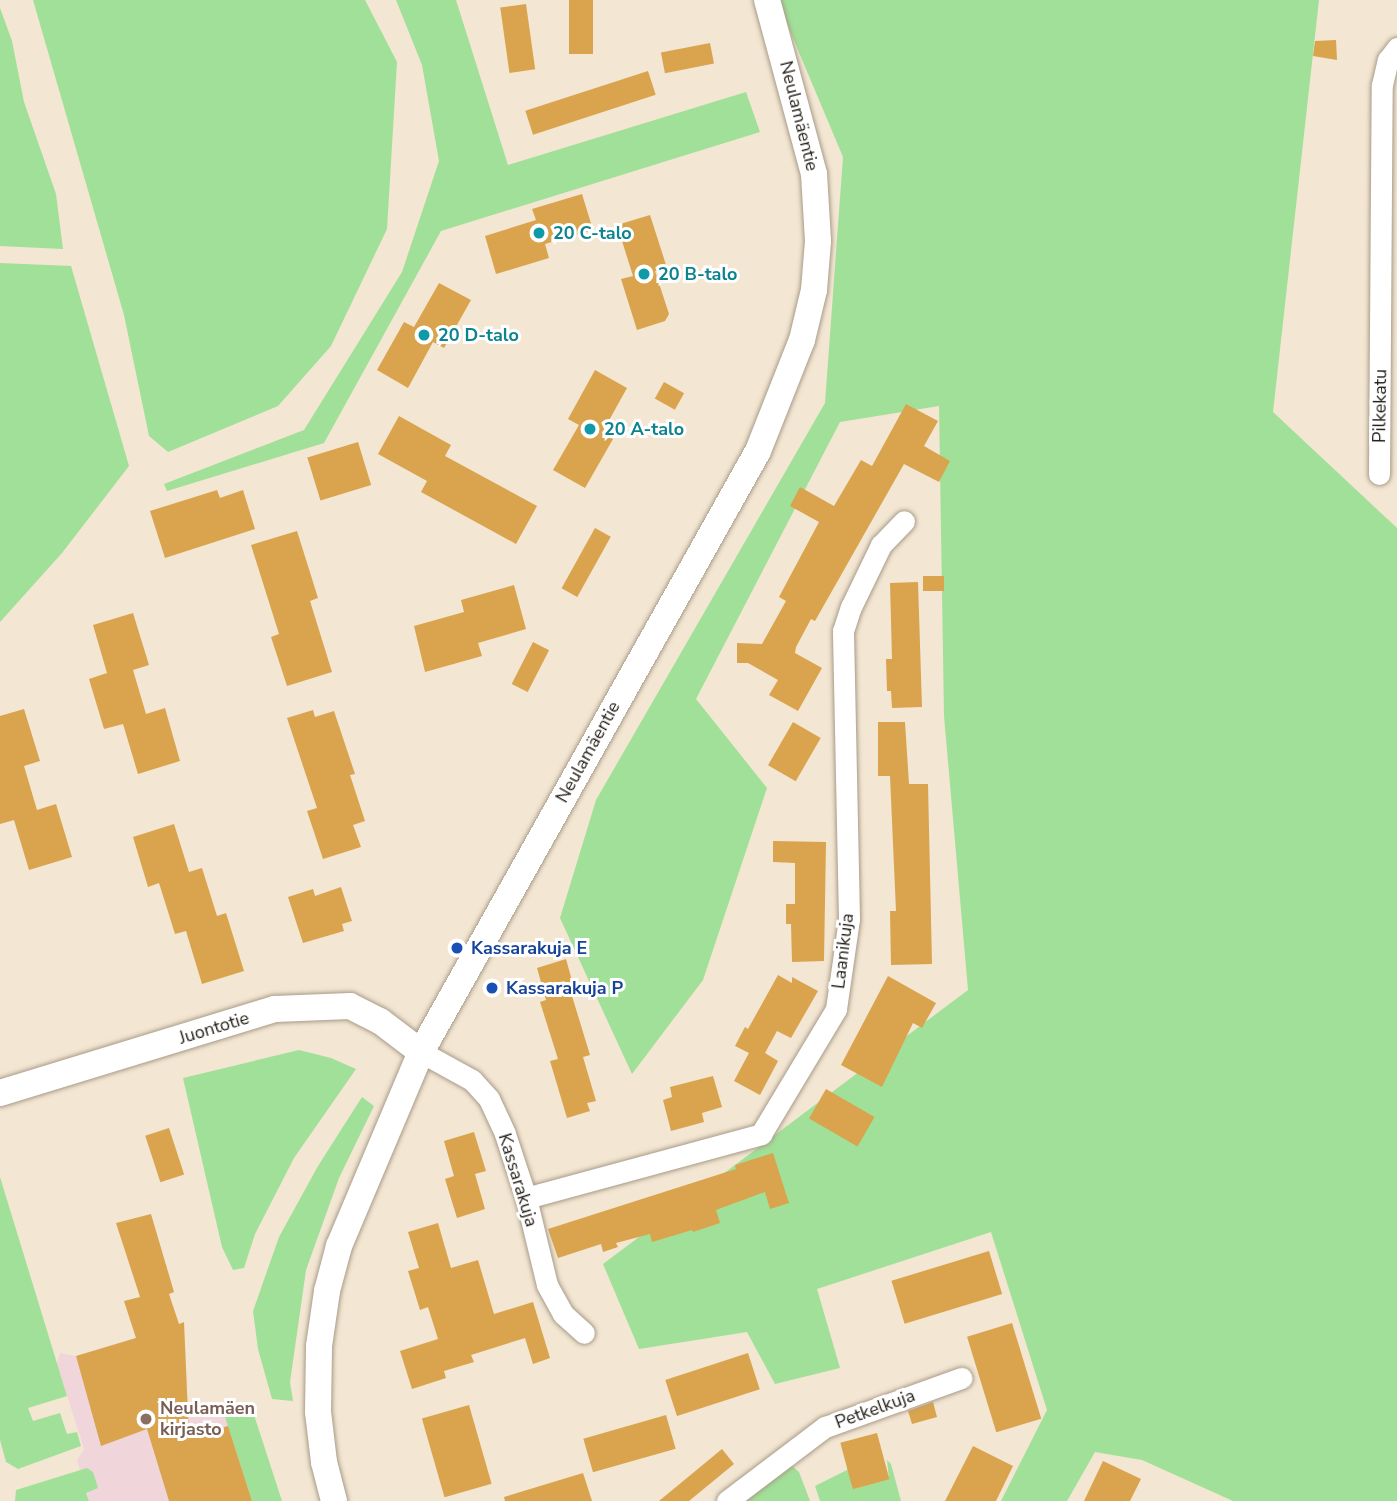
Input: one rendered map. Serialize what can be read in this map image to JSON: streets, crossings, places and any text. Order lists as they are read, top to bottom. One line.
{"streets":{"street":["Neulamäentie","Pilkekatu","Laanikuja","Juontotie","Kassarakuja","Petkelkuja"]},"crossings":[["Neulamäentie","Juontotie"],["Neulamäentie","Kassarakuja"],["Laanikuja","Kassarakuja"],["Juontotie","Kassarakuja"]],"places":["20 C-talo","20 B-talo","20 D-talo","20 A-talo","Kassarakuja E","Kassarakuja P","Neulamäen kirjasto"]}
